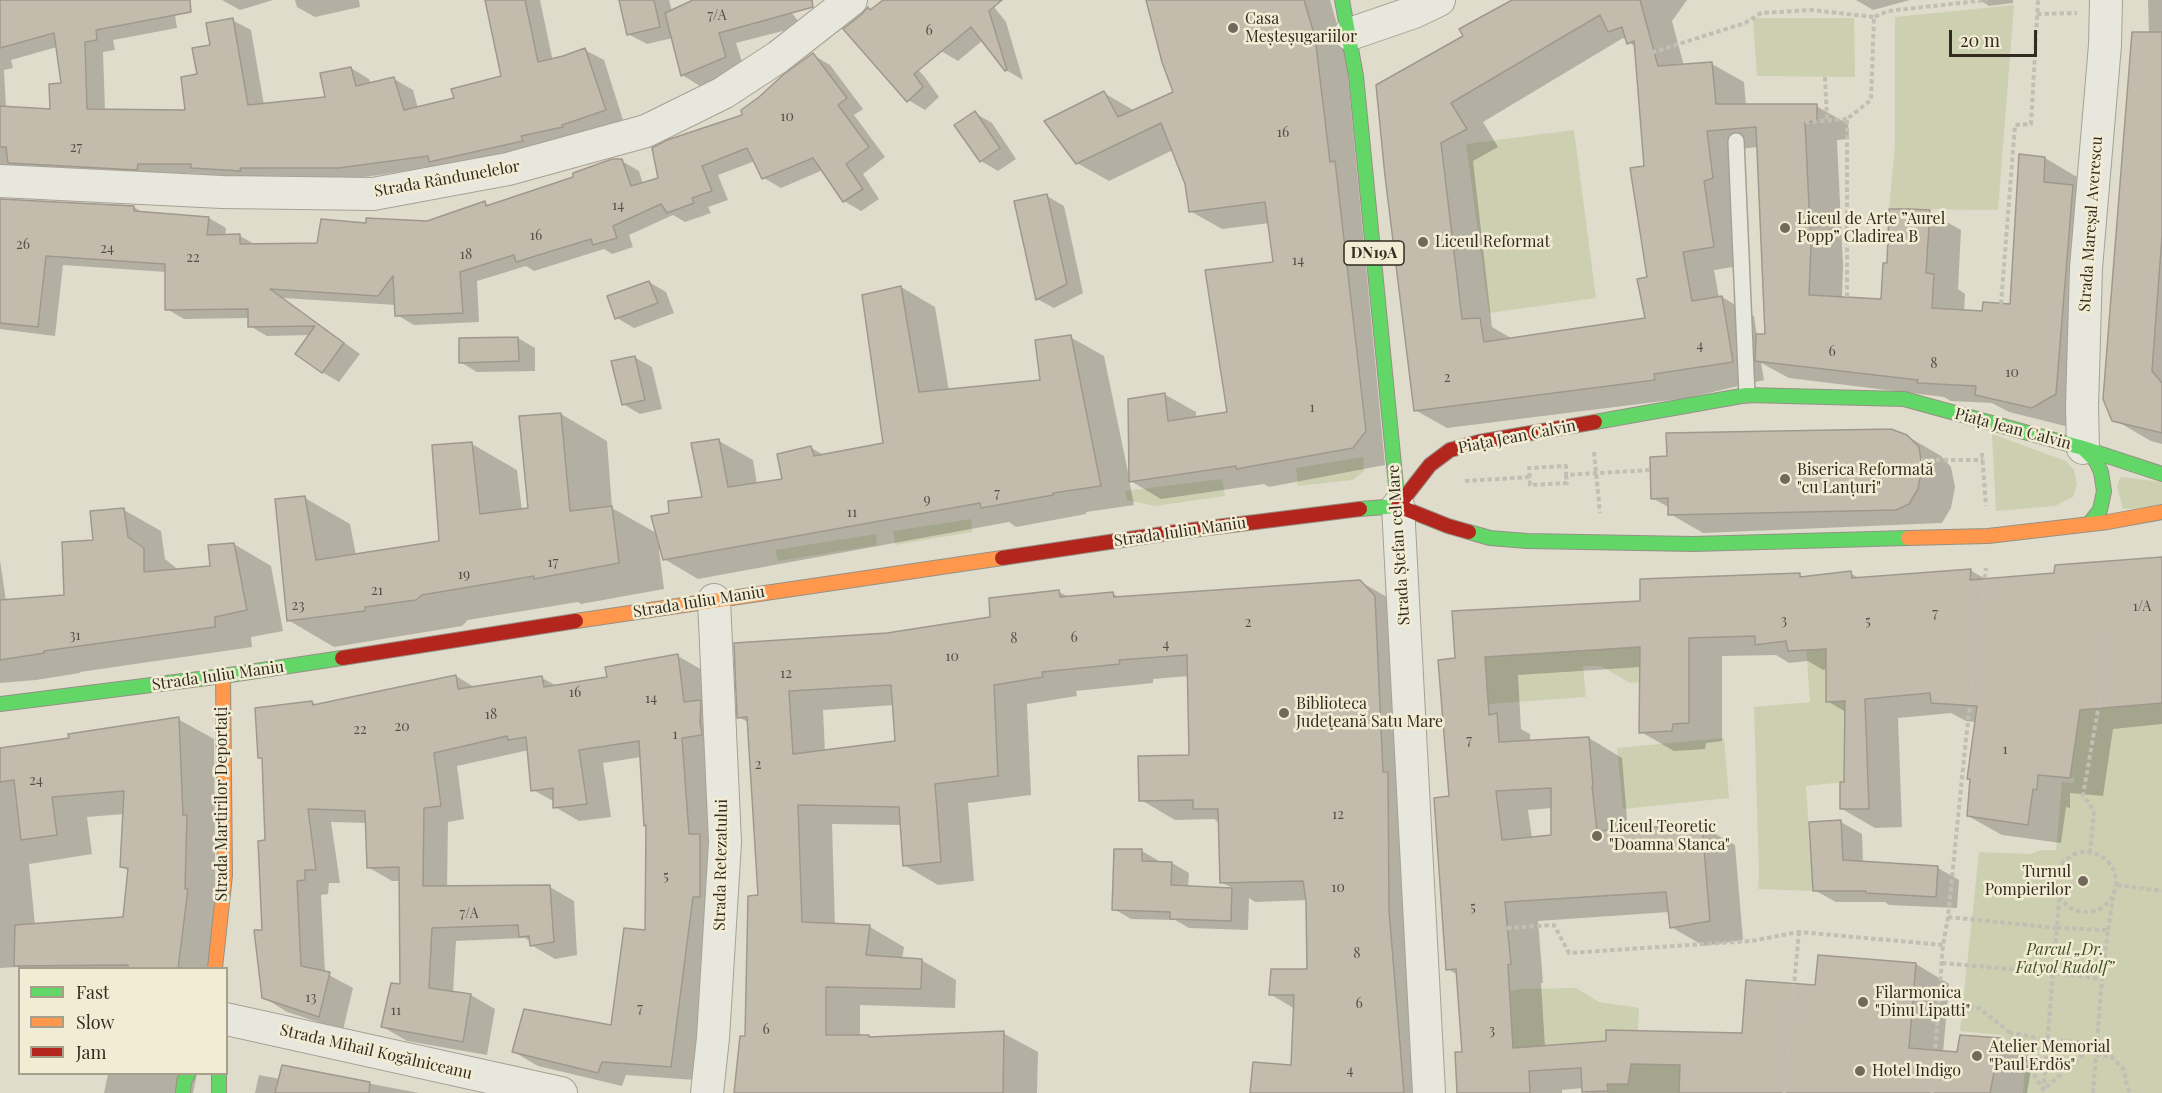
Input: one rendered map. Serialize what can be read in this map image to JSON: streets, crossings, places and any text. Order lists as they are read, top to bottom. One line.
{"streets":{"main road":["DN19A","Piața Jean Calvin","Strada Iuliu Maniu","Strada Ștefan cel Mare","Strada Martirilor Deportați"],"street":["Strada Rândunelelor","Strada Mareșal Averescu","Strada Retezatului","Strada Mihail Kogălniceanu"]},"crossings":[["Strada Mareșal Averescu","Piața Jean Calvin"],["Piața Jean Calvin","Strada Iuliu Maniu"],["Piața Jean Calvin","Strada Ștefan cel Mare"],["Strada Iuliu Maniu","Strada Ștefan cel Mare"],["Strada Iuliu Maniu","Strada Martirilor Deportați"],["Strada Iuliu Maniu","Strada Retezatului"]],"parks":["Parcul „Dr. Fatyol Rudolf”"],"places":["Casa Meșteșugariilor","Liceul de Arte ”Aurel Popp” Cladirea B","Liceul Reformat","Biserica Reformată \"cu Lanțuri\"","Biblioteca Judeţeană Satu Mare","Liceul Teoretic \"Doamna Stanca\"","Turnul Pompierilor","Filarmonica \"Dinu Lipatti\"","Atelier Memorial \"Paul Erdös\"","Hotel Indigo"],"house_numbers":["7/A","6","10","16","27","14","16","26","24","18","22","14","4","6","8","10","2","1","7","9","11","17","19","21","23","1/A","7","3","5","2","31","6","8","4","10","12","16","14","18","20","22","1","7","1","2","24","12","5","10","5","7/A","8","13","6","7","11","6","3","4"],"legend":["Fast","Slow","Jam"],"scale_bar":"20 m"}
